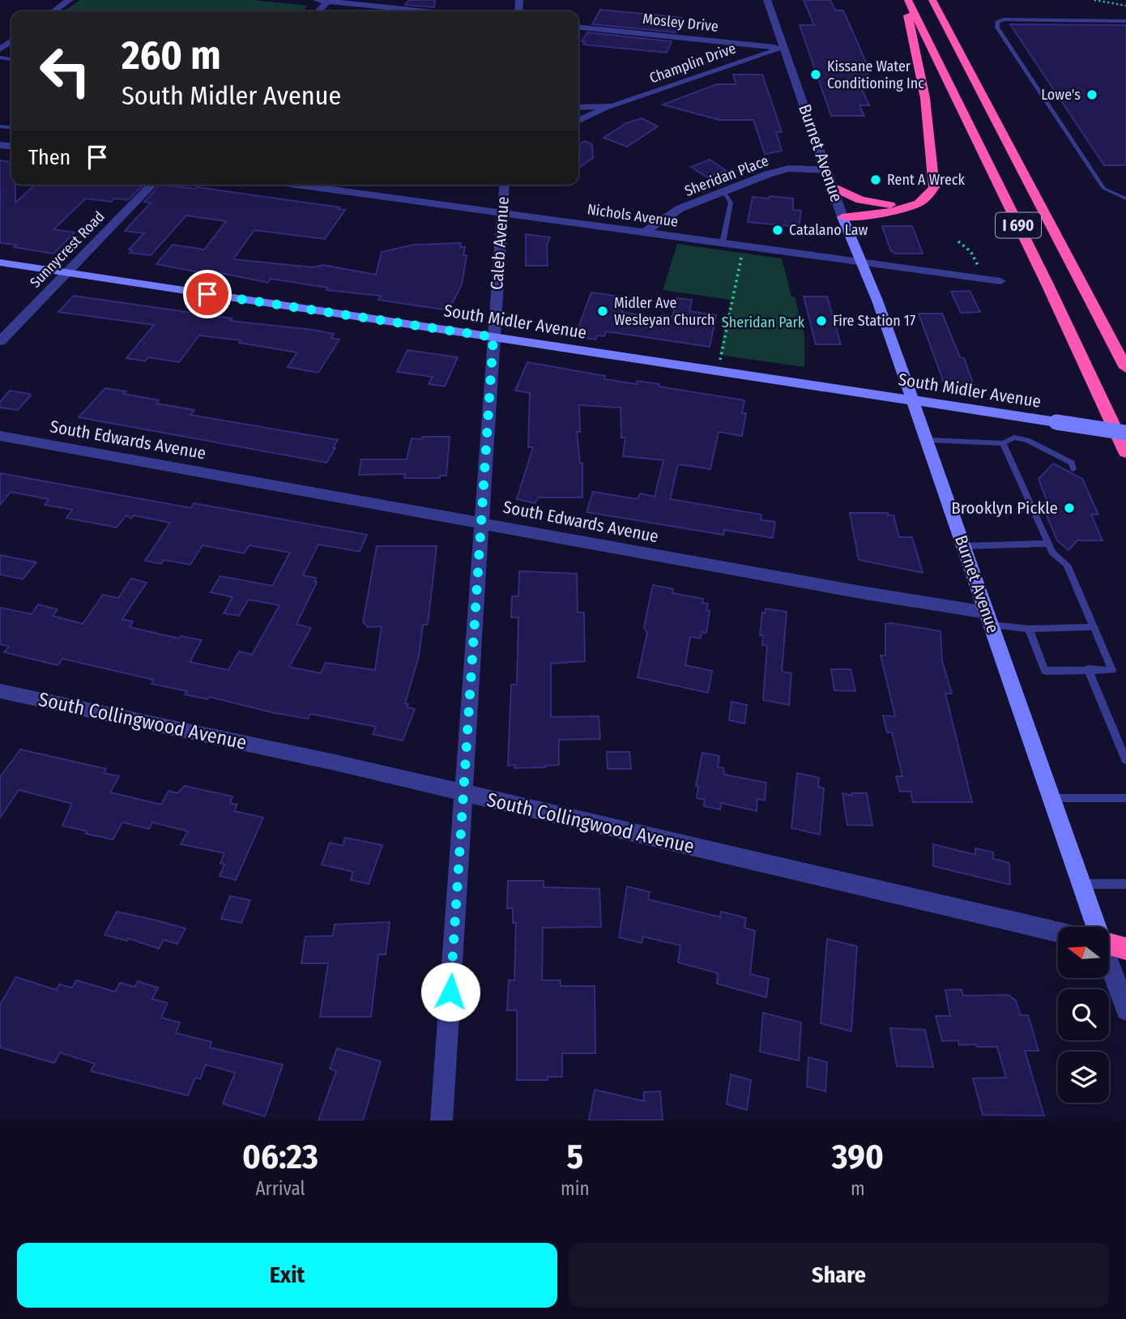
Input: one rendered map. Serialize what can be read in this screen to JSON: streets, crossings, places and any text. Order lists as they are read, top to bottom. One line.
{"streets":{"highway":["I 690"],"main road":["Burnet Avenue","South Midler Avenue"],"street":["Mosley Drive","Champlin Drive","Sheridan Place","Nichols Avenue","Caleb Avenue","Sunnycrest Road","South Edwards Avenue","South Collingwood Avenue"]},"crossings":[["Mosley Drive","Champlin Drive"],["Mosley Drive","Burnet Avenue"],["Champlin Drive","Burnet Avenue"],["Burnet Avenue","Sheridan Place"],["Burnet Avenue","Nichols Avenue"],["Burnet Avenue","South Midler Avenue"],["Burnet Avenue","South Edwards Avenue"],["Sheridan Place","Nichols Avenue"],["Nichols Avenue","Caleb Avenue"],["Caleb Avenue","South Midler Avenue"],["Caleb Avenue","South Edwards Avenue"],["Caleb Avenue","South Collingwood Avenue"],["Sunnycrest Road","South Midler Avenue"]],"parks":["Sheridan Park"],"places":["Kissane Water Conditioning Inc","Lowe's","Rent A Wreck","Catalano Law","Midler Ave Wesleyan Church","Fire Station 17","Brooklyn Pickle"],"north":"left","page":{"turn":["260 m","South Midler Avenue"],"then":"Then","eta":["06:23","Arrival","5","min","390","m"],"buttons":["Exit","Share"]}}
